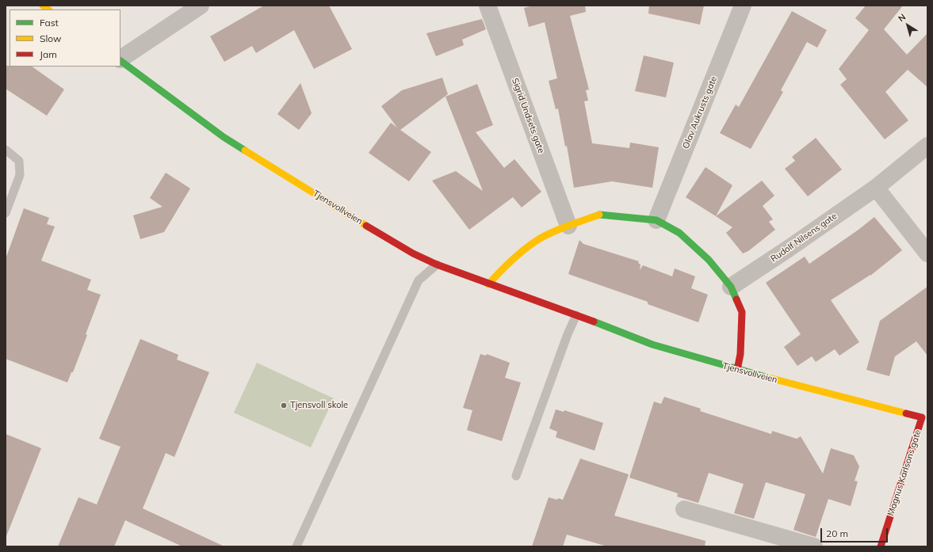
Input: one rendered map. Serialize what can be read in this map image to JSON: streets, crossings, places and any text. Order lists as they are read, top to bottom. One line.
{"streets":{"street":["Olav Aukrusts gate","Sigrid Undsets gate","Tjensvollveien","Rudolf Nilsens gate","Magnus Karlsons gate"]},"crossings":[["Tjensvollveien","Magnus Karlsons gate"]],"places":["Tjensvoll skole"],"legend":["Fast","Slow","Jam"],"scale_bar":"20 m","north":"top left"}
